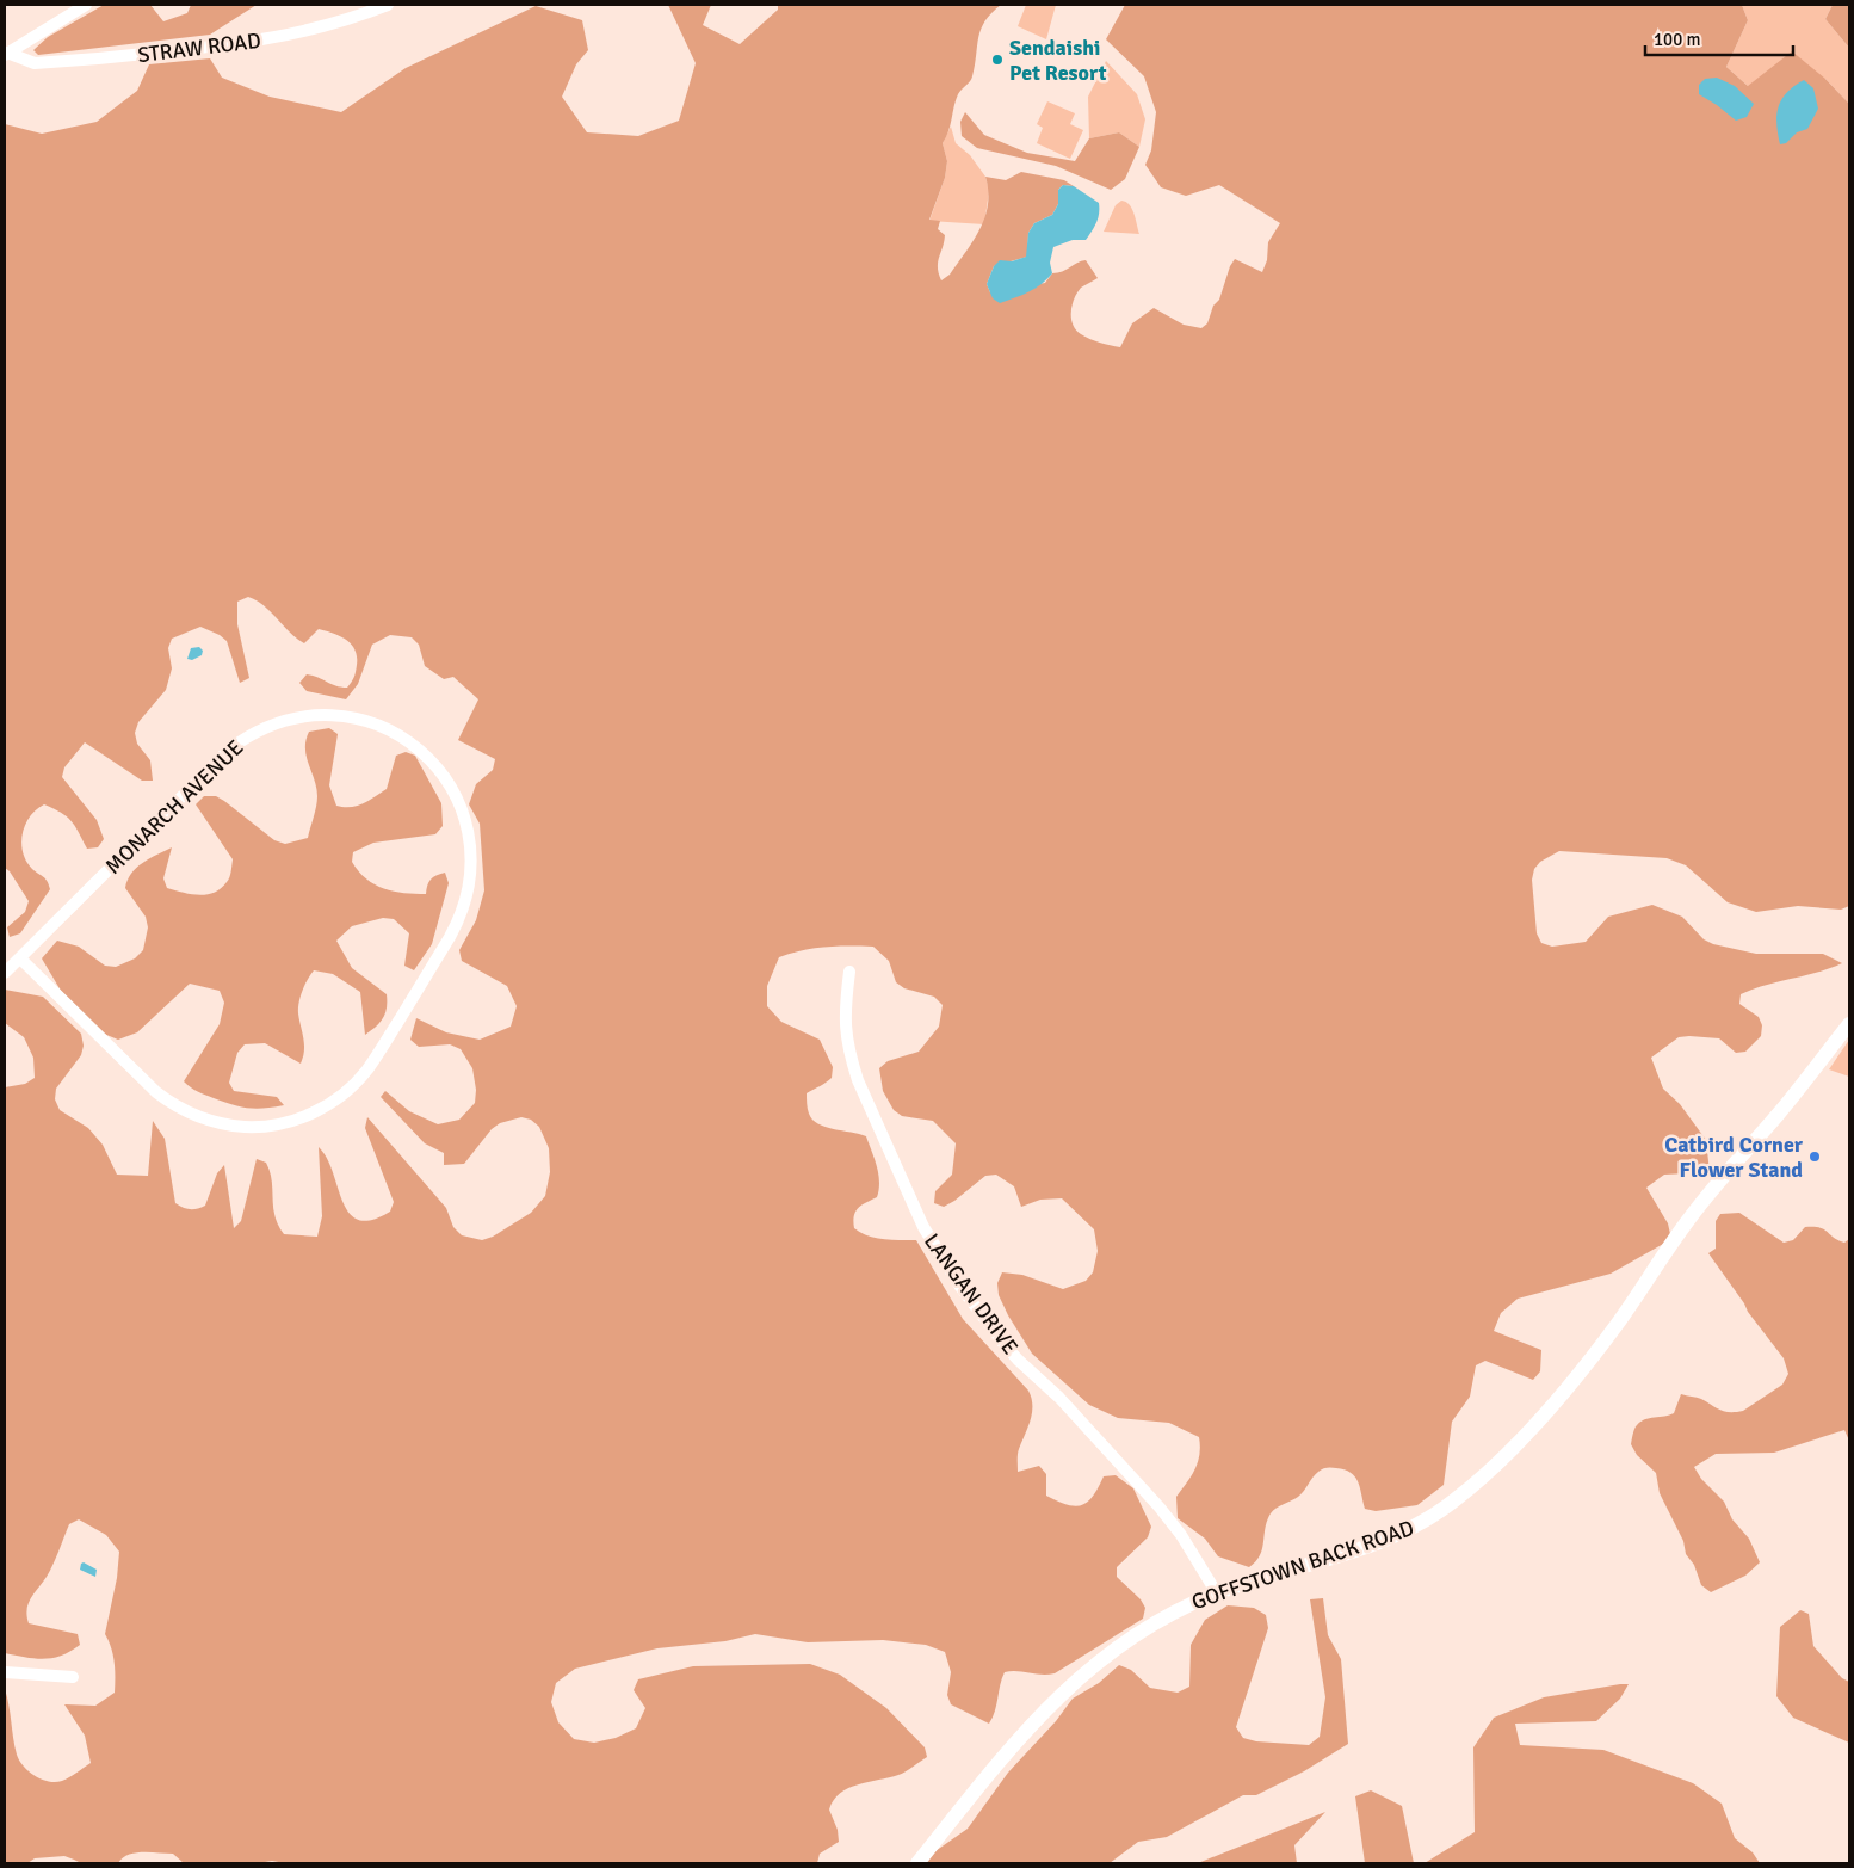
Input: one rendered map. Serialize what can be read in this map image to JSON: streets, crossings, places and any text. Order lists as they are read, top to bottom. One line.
{"streets":{"main road":["GOFFSTOWN BACK ROAD"],"street":["STRAW ROAD","MONARCH AVENUE","LANGAN DRIVE"]},"crossings":[["LANGAN DRIVE","GOFFSTOWN BACK ROAD"]],"places":["Sendaishi Pet Resort","Catbird Corner Flower Stand"],"scale_bar":"100 m"}
